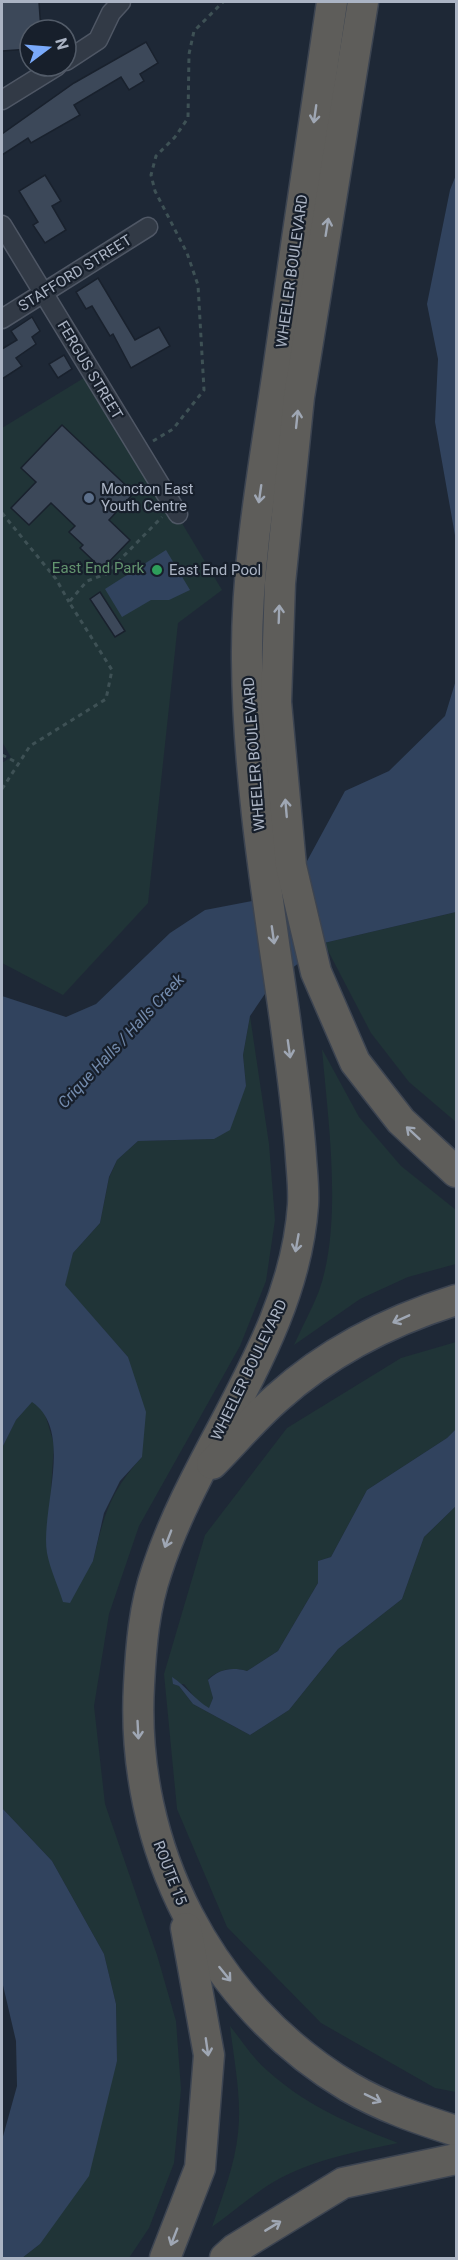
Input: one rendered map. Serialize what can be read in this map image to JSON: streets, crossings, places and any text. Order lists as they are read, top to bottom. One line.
{"streets":{"highway":["WHEELER BOULEVARD","ROUTE 15"],"street":["STAFFORD STREET","FERGUS STREET"]},"crossings":[["WHEELER BOULEVARD","ROUTE 15"],["STAFFORD STREET","FERGUS STREET"]],"one_way":["ROUTE 15"],"water":["Crique Halls / Halls Creek"],"parks":["East End Park"],"places":["Moncton East Youth Centre","East End Pool"],"north":"right"}
